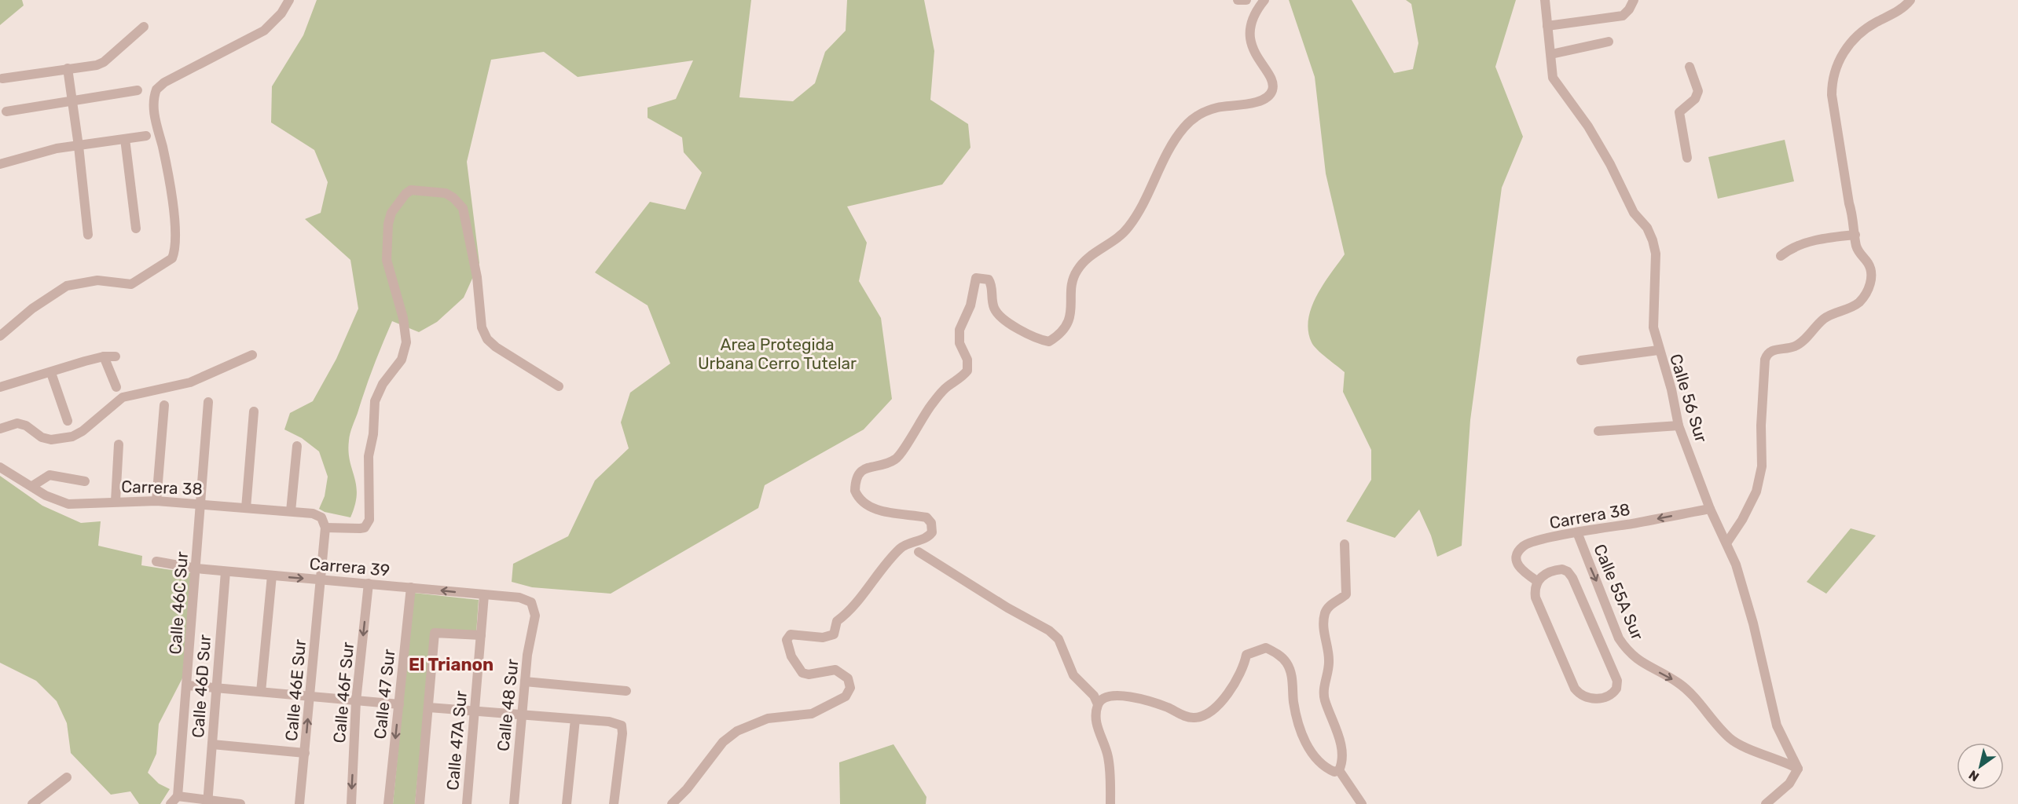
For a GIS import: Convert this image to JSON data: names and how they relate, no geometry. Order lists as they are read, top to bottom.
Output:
{
  "streets": {
    "street": [
      "Calle 56 Sur",
      "Carrera 38",
      "Carrera 39",
      "Calle 55A Sur",
      "Calle 46C Sur",
      "Calle 46D Sur",
      "Calle 46E Sur",
      "Calle 46F Sur",
      "Calle 47 Sur",
      "Calle 48 Sur",
      "Calle 47A Sur"
    ]
  },
  "crossings": [
    ["Calle 56 Sur", "Carrera 38"],
    ["Calle 56 Sur", "Calle 55A Sur"],
    ["Carrera 38", "Calle 55A Sur"],
    ["Carrera 38", "Calle 46C Sur"],
    ["Carrera 39", "Calle 46C Sur"],
    ["Carrera 39", "Calle 46D Sur"],
    ["Carrera 39", "Calle 46E Sur"],
    ["Carrera 39", "Calle 46F Sur"],
    ["Carrera 39", "Calle 47 Sur"],
    ["Carrera 39", "Calle 48 Sur"],
    ["Carrera 39", "Calle 47A Sur"]
  ],
  "one_way": ["Calle 55A Sur"],
  "districts": ["El Trianon"],
  "parks": ["Area Protegida Urbana Cerro Tutelar"],
  "north": "bottom left"
}
